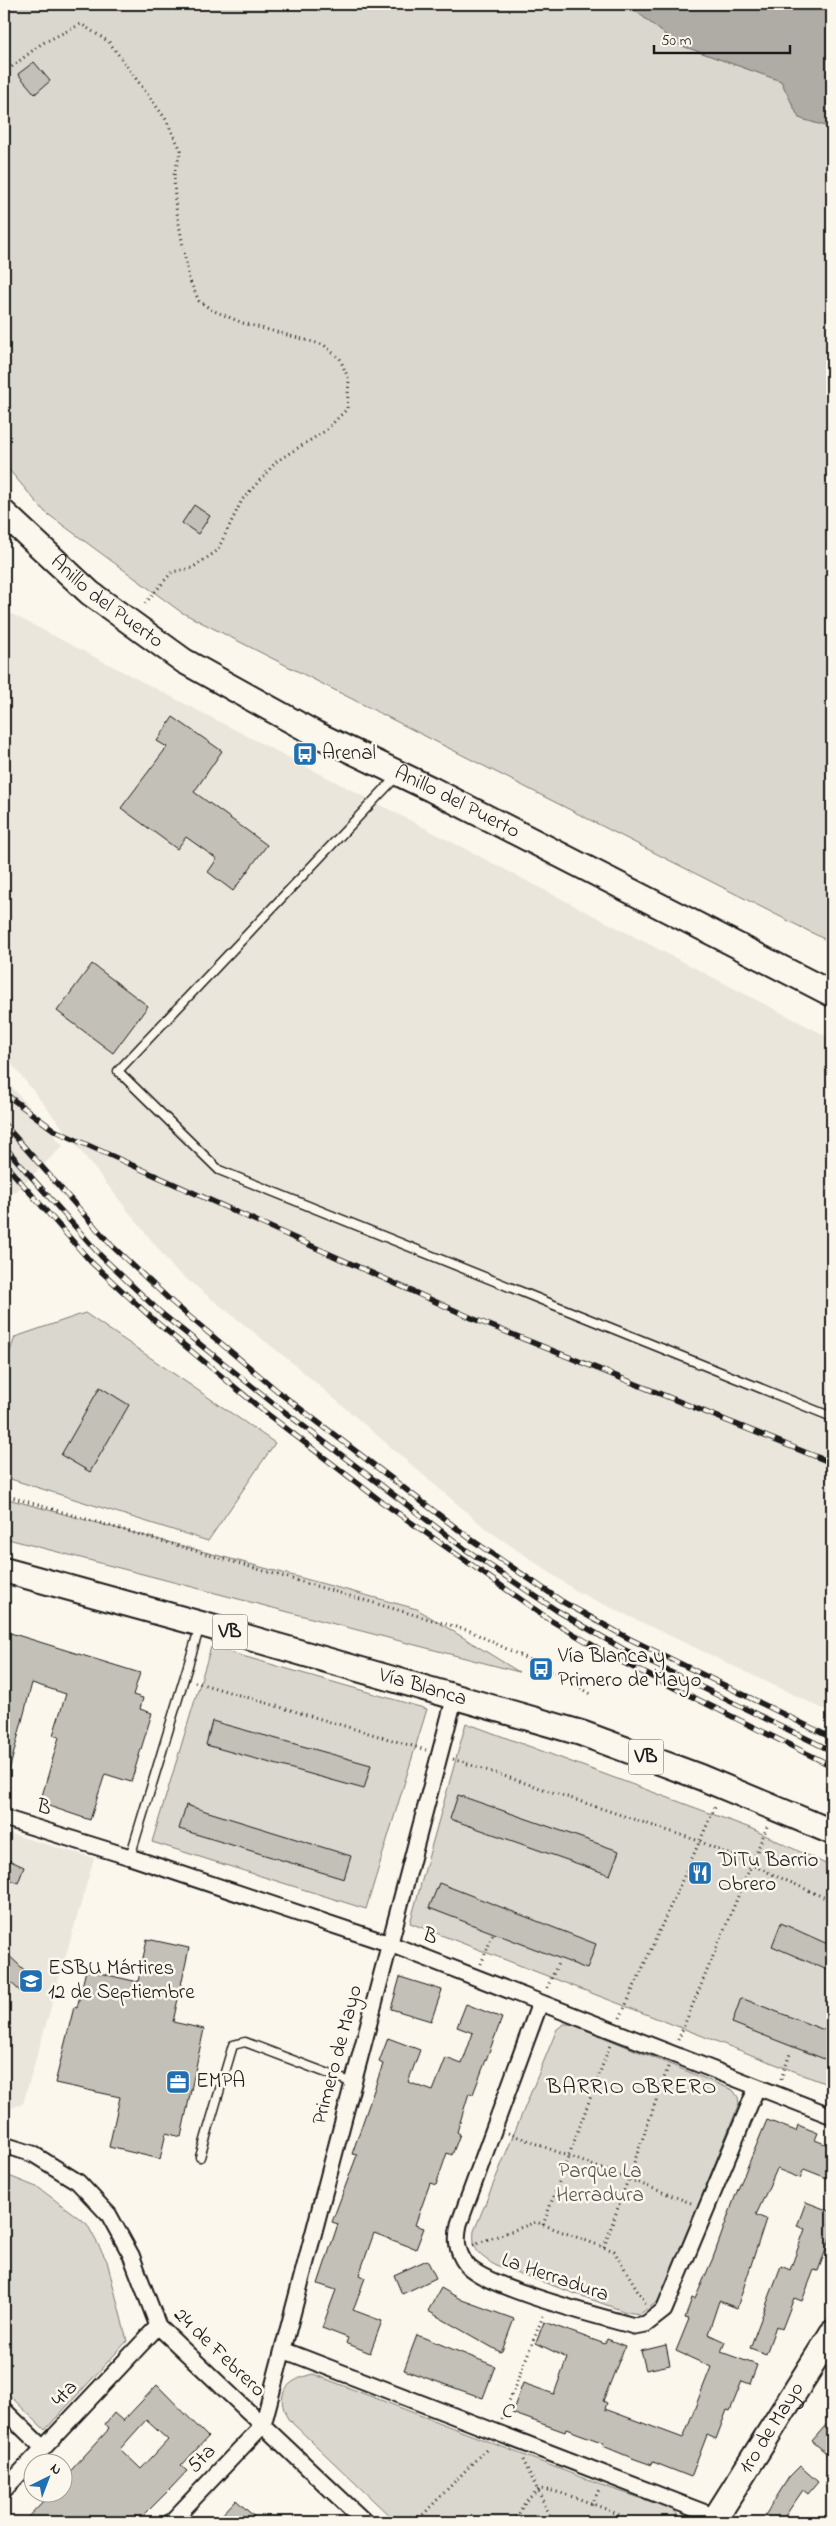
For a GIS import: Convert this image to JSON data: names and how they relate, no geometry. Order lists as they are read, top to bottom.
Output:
{
  "streets": {
    "main road": [
      "Anillo del Puerto",
      "VB",
      "Vía Blanca",
      "1ro de Mayo"
    ],
    "street": [
      "B",
      "Primero de Mayo",
      "La Herradura",
      "24 de Febrero",
      "4ta",
      "C",
      "5ta"
    ]
  },
  "crossings": [
    ["Vía Blanca", "Primero de Mayo"],
    ["B", "Primero de Mayo"],
    ["Primero de Mayo", "24 de Febrero"],
    ["Primero de Mayo", "C"],
    ["Primero de Mayo", "5ta"],
    ["24 de Febrero", "4ta"],
    ["24 de Febrero", "5ta"],
    ["C", "1ro de Mayo"]
  ],
  "districts": ["BARRIO OBRERO"],
  "parks": ["Parque La Herradura"],
  "places": {
    "bus stop": ["Arenal", "Vía Blanca y Primero de Mayo"],
    "restaurant": ["DiTu Barrio Obrero"],
    "school or university": ["ESBU Mártires 12 de Septiembre"],
    "office": ["EMPA"]
  },
  "scale_bar": "50 m",
  "north": "top right"
}
